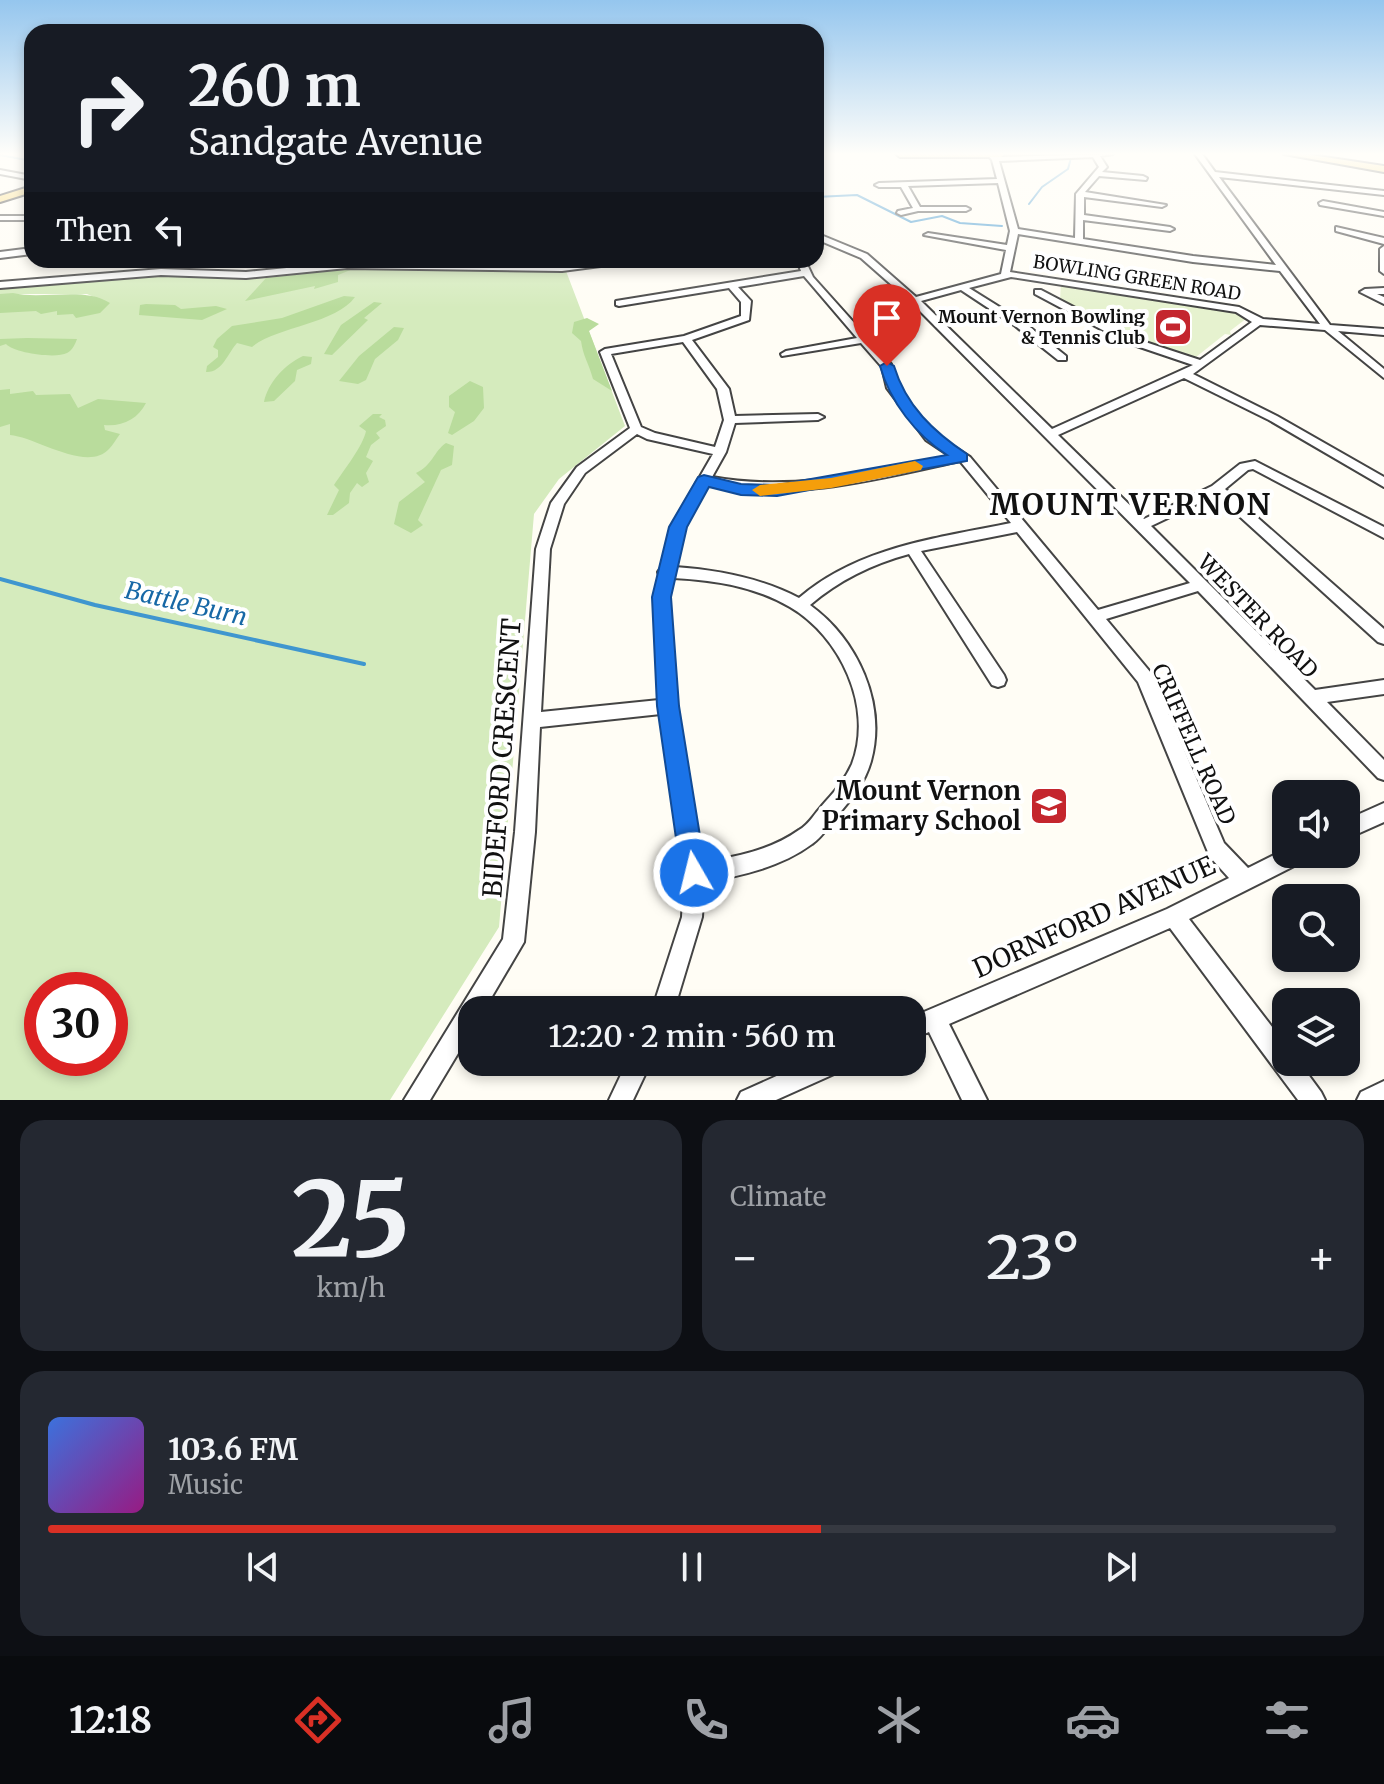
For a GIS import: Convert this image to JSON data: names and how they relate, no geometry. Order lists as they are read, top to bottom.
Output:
{
  "streets": {
    "street": [
      "BOWLING GREEN ROAD",
      "WESTER ROAD",
      "CRIFFELL ROAD",
      "BIDEFORD CRESCENT",
      "DORNFORD AVENUE"
    ]
  },
  "crossings": [
    ["CRIFFELL ROAD", "DORNFORD AVENUE"]
  ],
  "districts": ["MOUNT VERNON"],
  "water": ["Battle Burn"],
  "places": {
    "sports": ["Mount Vernon Bowling & Tennis Club"],
    "school or university": ["Mount Vernon Primary School"]
  },
  "page": {
    "turn": ["260 m", "Sandgate Avenue"],
    "then": "Then",
    "limit": "30",
    "trip": "12:20 · 2 min · 560 m",
    "tile": [
      ["25", "km/h"],
      "Climate"
    ],
    "heat": ["−", "23°", "+"],
    "song": ["103.6 FM", "Music"],
    "tabs": "12:18"
  }
}
